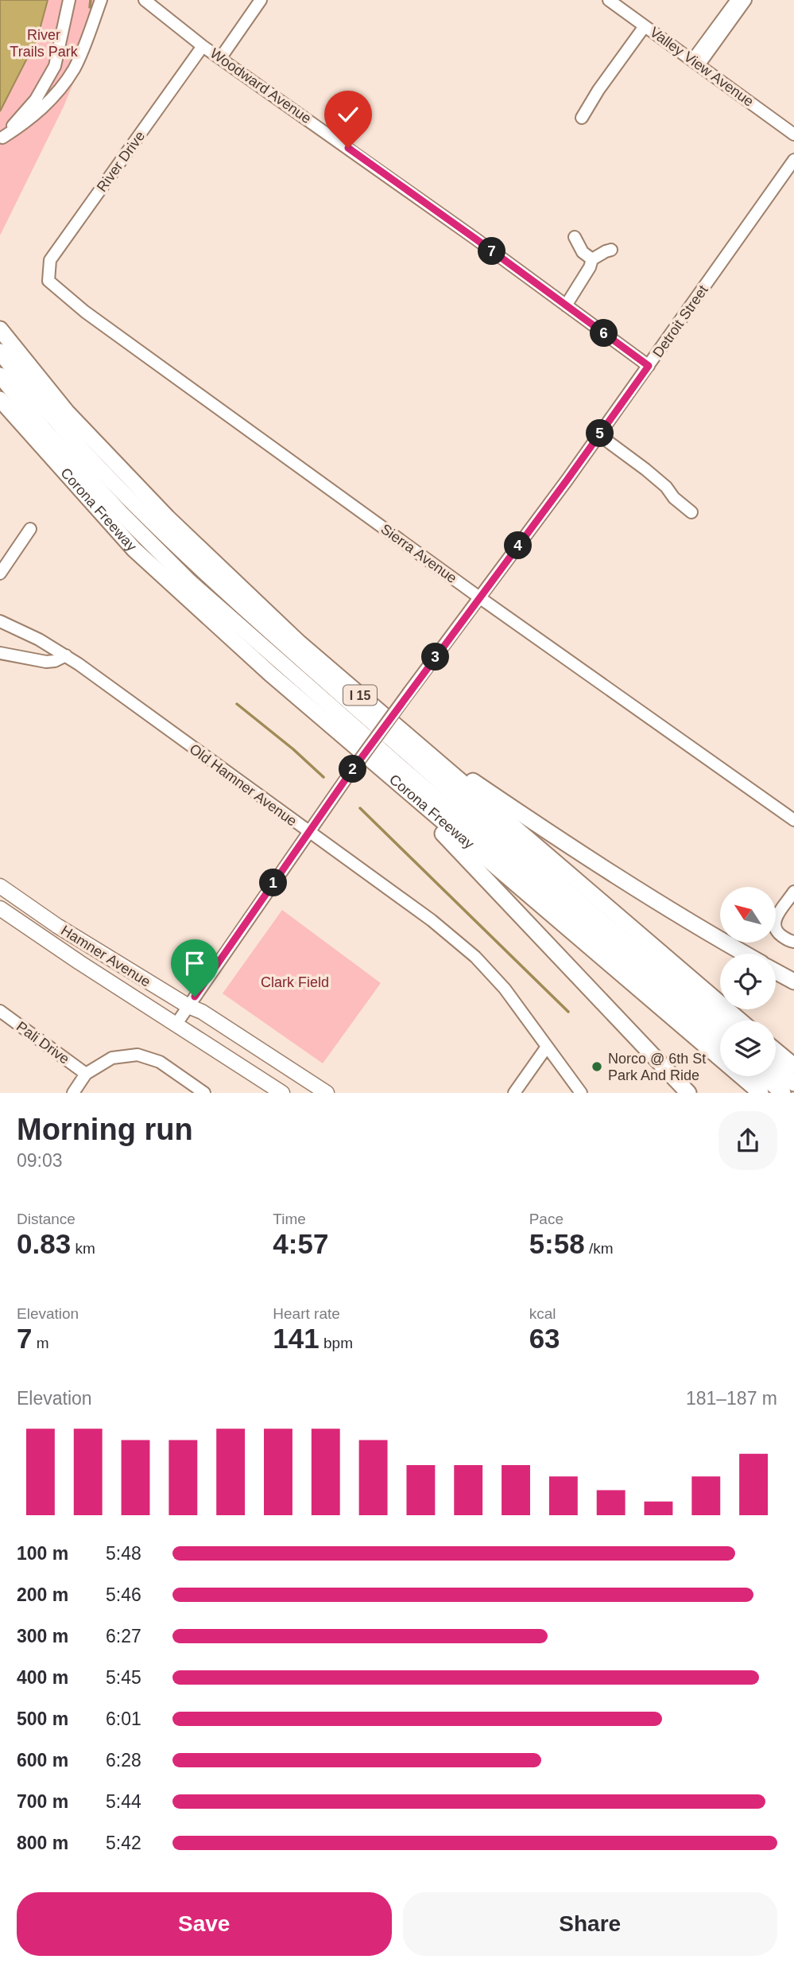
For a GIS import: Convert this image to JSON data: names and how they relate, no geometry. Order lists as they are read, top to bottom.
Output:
{
  "streets": {
    "highway": ["Corona Freeway", "I 15"],
    "main road": ["Hamner Avenue"],
    "street": [
      "Valley View Avenue",
      "Woodward Avenue",
      "River Drive",
      "Detroit Street",
      "Sierra Avenue",
      "Old Hamner Avenue",
      "Pali Drive"
    ]
  },
  "crossings": [
    ["Woodward Avenue", "River Drive"],
    ["Woodward Avenue", "Detroit Street"],
    ["River Drive", "Sierra Avenue"],
    ["Detroit Street", "Sierra Avenue"],
    ["Detroit Street", "Old Hamner Avenue"],
    ["Detroit Street", "Hamner Avenue"]
  ],
  "parks": ["River Trails Park", "Clark Field"],
  "places": ["Norco @ 6th St Park And Ride"],
  "north": "top left",
  "page": {
    "pins": [
      "7",
      "6",
      "5",
      "4",
      "3",
      "2",
      "1"
    ],
    "heading": ["Morning run", "09:03"],
    "stats": [
      ["Distance", "0.83 km"],
      ["Time", "4:57"],
      ["Pace", "5:58 /km"],
      ["Elevation", "7 m"],
      ["Heart rate", "141 bpm"],
      ["kcal", "63"]
    ],
    "chart": ["Elevation", "181–187 m"],
    "list": [
      {
        "name": "100 m",
        "note": "5:48"
      },
      {
        "name": "200 m",
        "note": "5:46"
      },
      {
        "name": "300 m",
        "note": "6:27"
      },
      {
        "name": "400 m",
        "note": "5:45"
      },
      {
        "name": "500 m",
        "note": "6:01"
      },
      {
        "name": "600 m",
        "note": "6:28"
      },
      {
        "name": "700 m",
        "note": "5:44"
      },
      {
        "name": "800 m",
        "note": "5:42"
      }
    ],
    "buttons": ["Save", "Share"]
  }
}
